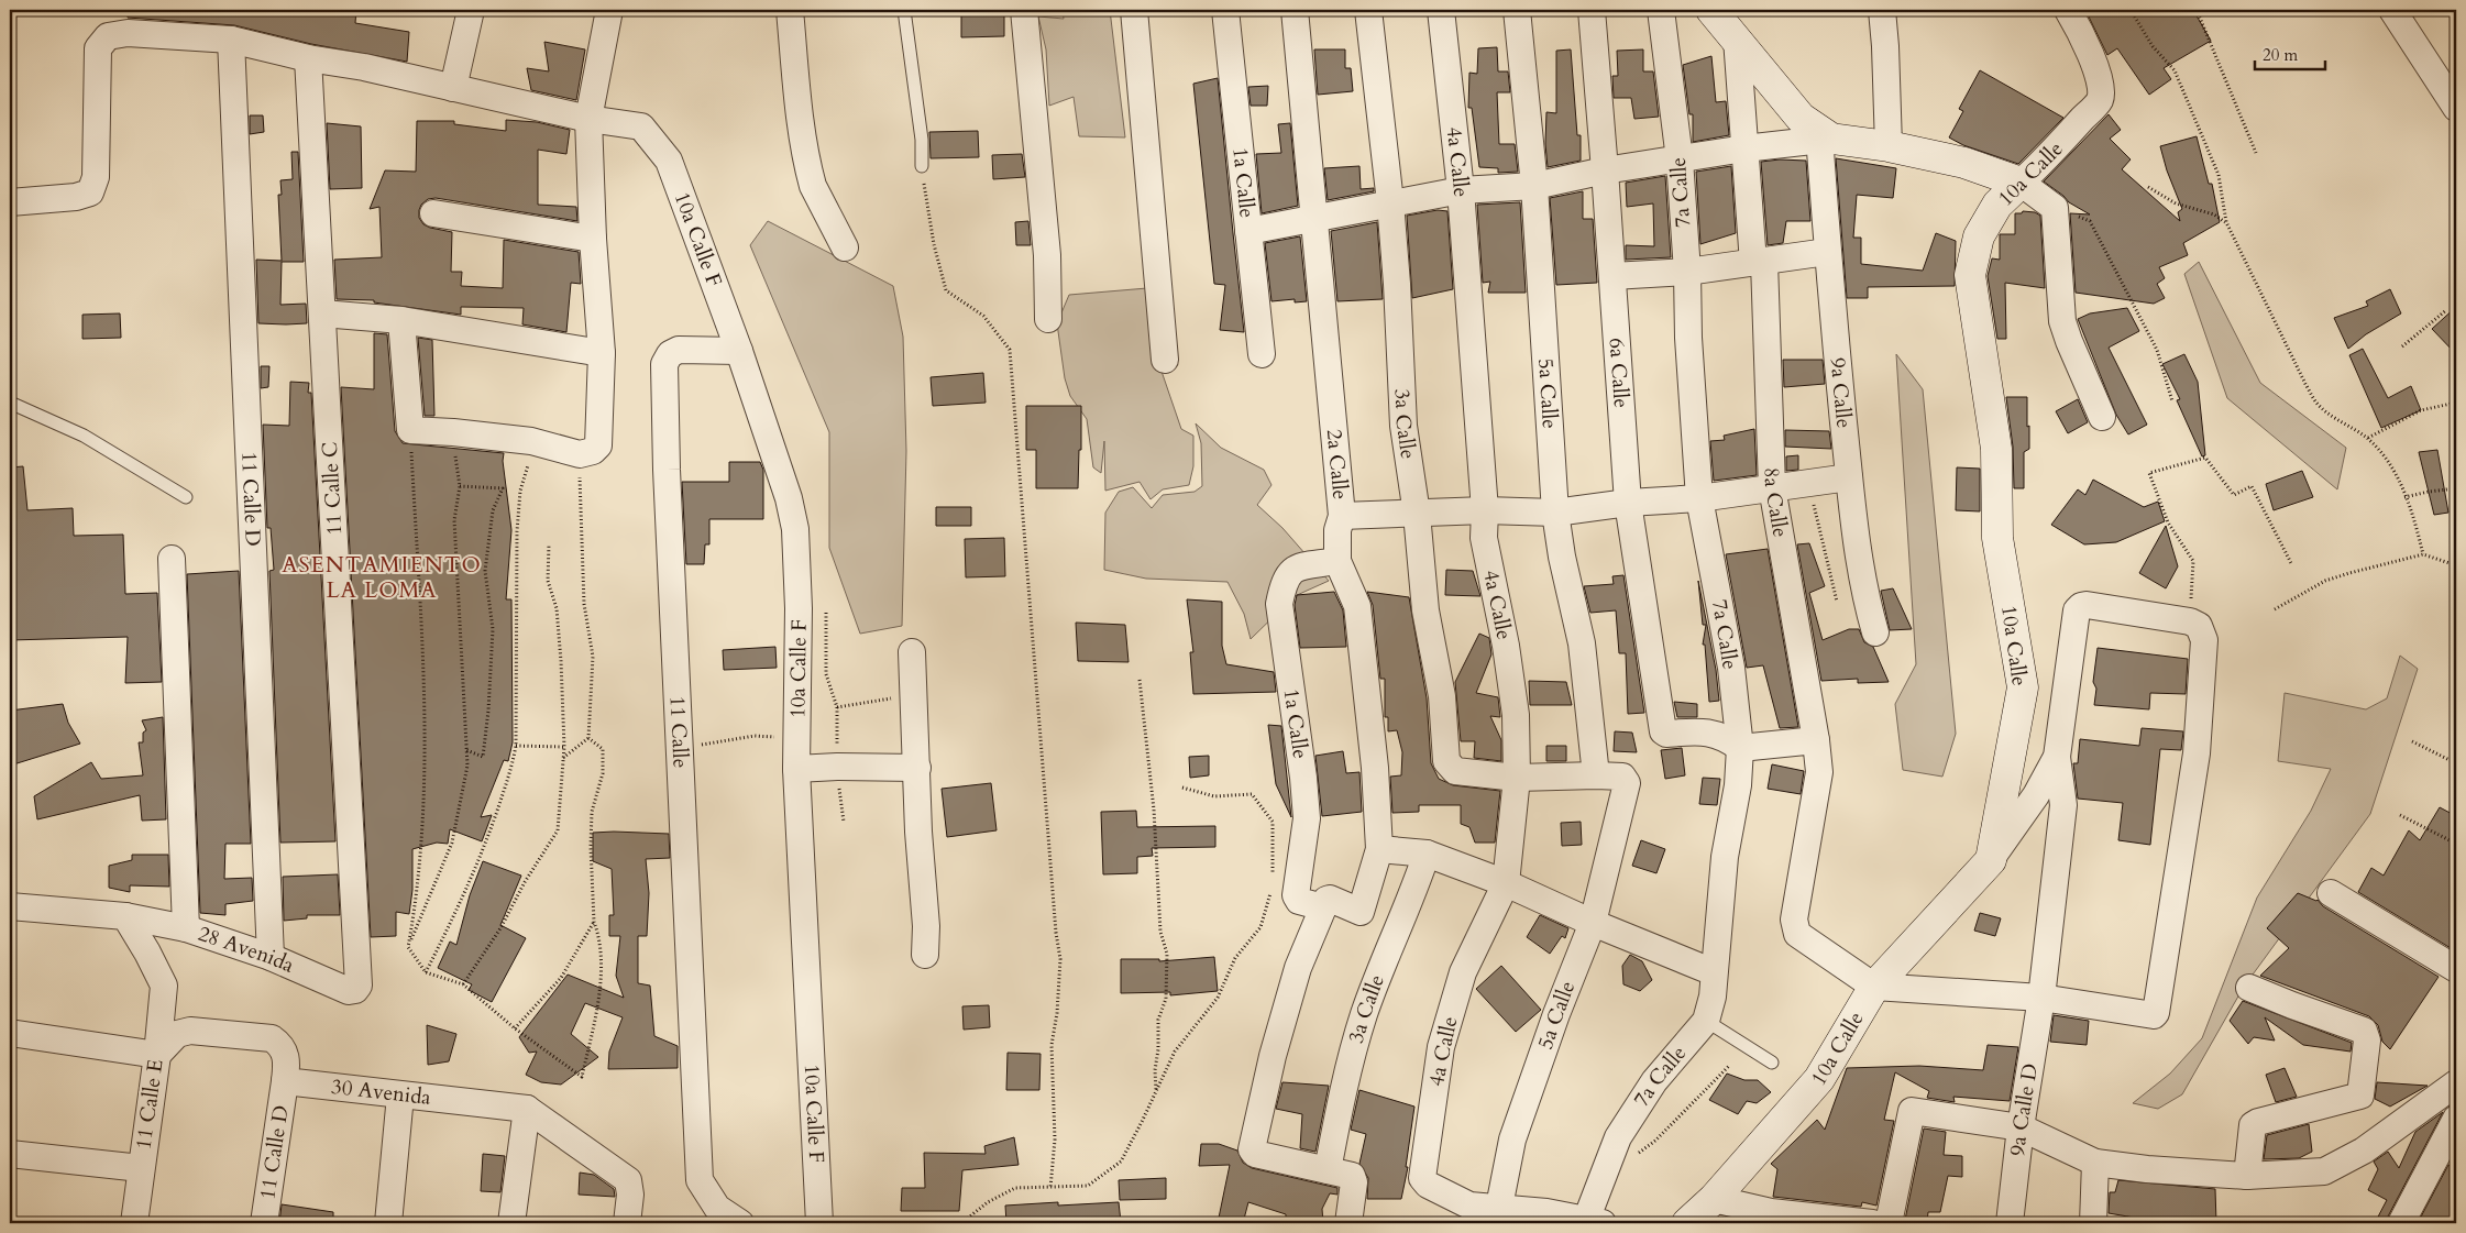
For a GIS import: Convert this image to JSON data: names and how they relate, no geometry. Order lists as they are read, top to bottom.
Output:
{
  "streets": {
    "street": [
      "4a Calle",
      "10a Calle",
      "1a Calle",
      "7a Calle",
      "10a Calle F",
      "6a Calle",
      "9a Calle",
      "5a Calle",
      "3a Calle",
      "2a Calle",
      "11 Calle C",
      "11 Calle D",
      "8a Calle",
      "11 Calle",
      "28 Avenida",
      "30 Avenida",
      "11 Calle E",
      "9a Calle D"
    ]
  },
  "crossings": [
    ["4a Calle", "3a Calle"],
    ["10a Calle", "8a Calle"],
    ["1a Calle", "2a Calle"],
    ["7a Calle", "6a Calle"],
    ["10a Calle F", "11 Calle"],
    ["5a Calle", "3a Calle"],
    ["11 Calle C", "28 Avenida"],
    ["11 Calle D", "28 Avenida"],
    ["11 Calle D", "30 Avenida"],
    ["28 Avenida", "11 Calle E"]
  ],
  "districts": ["ASENTAMIENTO LA LOMA"],
  "scale_bar": "20 m"
}
